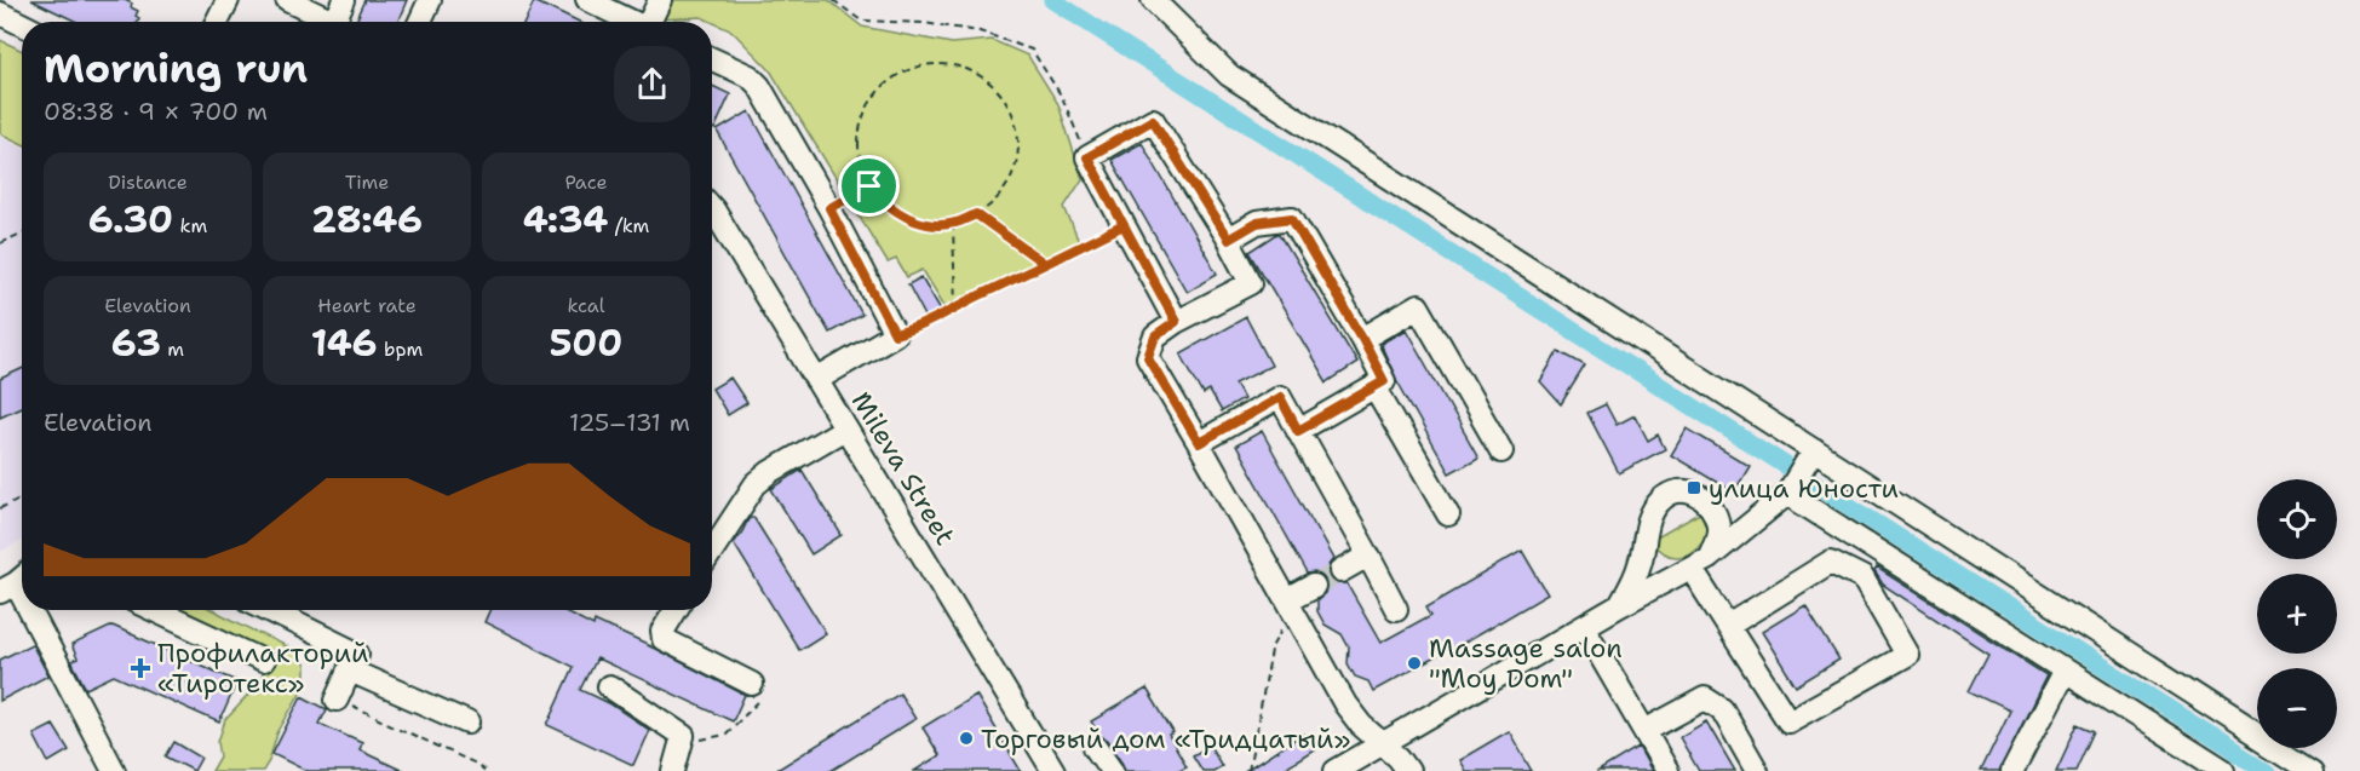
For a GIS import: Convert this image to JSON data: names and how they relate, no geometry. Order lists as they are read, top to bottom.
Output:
{
  "streets": {
    "street": ["Mileva Street"]
  },
  "places": {
    "transit": ["улица Юности"],
    "other": ["Massage salon \"Moy Dom\"", "Торговый дом «Тридцатый»"],
    "health": ["Профилакторий «Тиротекс»"]
  },
  "page": {
    "heading": ["Morning run", "08:38 · 9 × 700 m"],
    "stats": [
      ["Distance", "6.30 km"],
      ["Time", "28:46"],
      ["Pace", "4:34 /km"],
      ["Elevation", "63 m"],
      ["Heart rate", "146 bpm"],
      ["kcal", "500"]
    ],
    "chart": ["Elevation", "125–131 m"],
    "map_buttons": ["+", "−"]
  }
}
